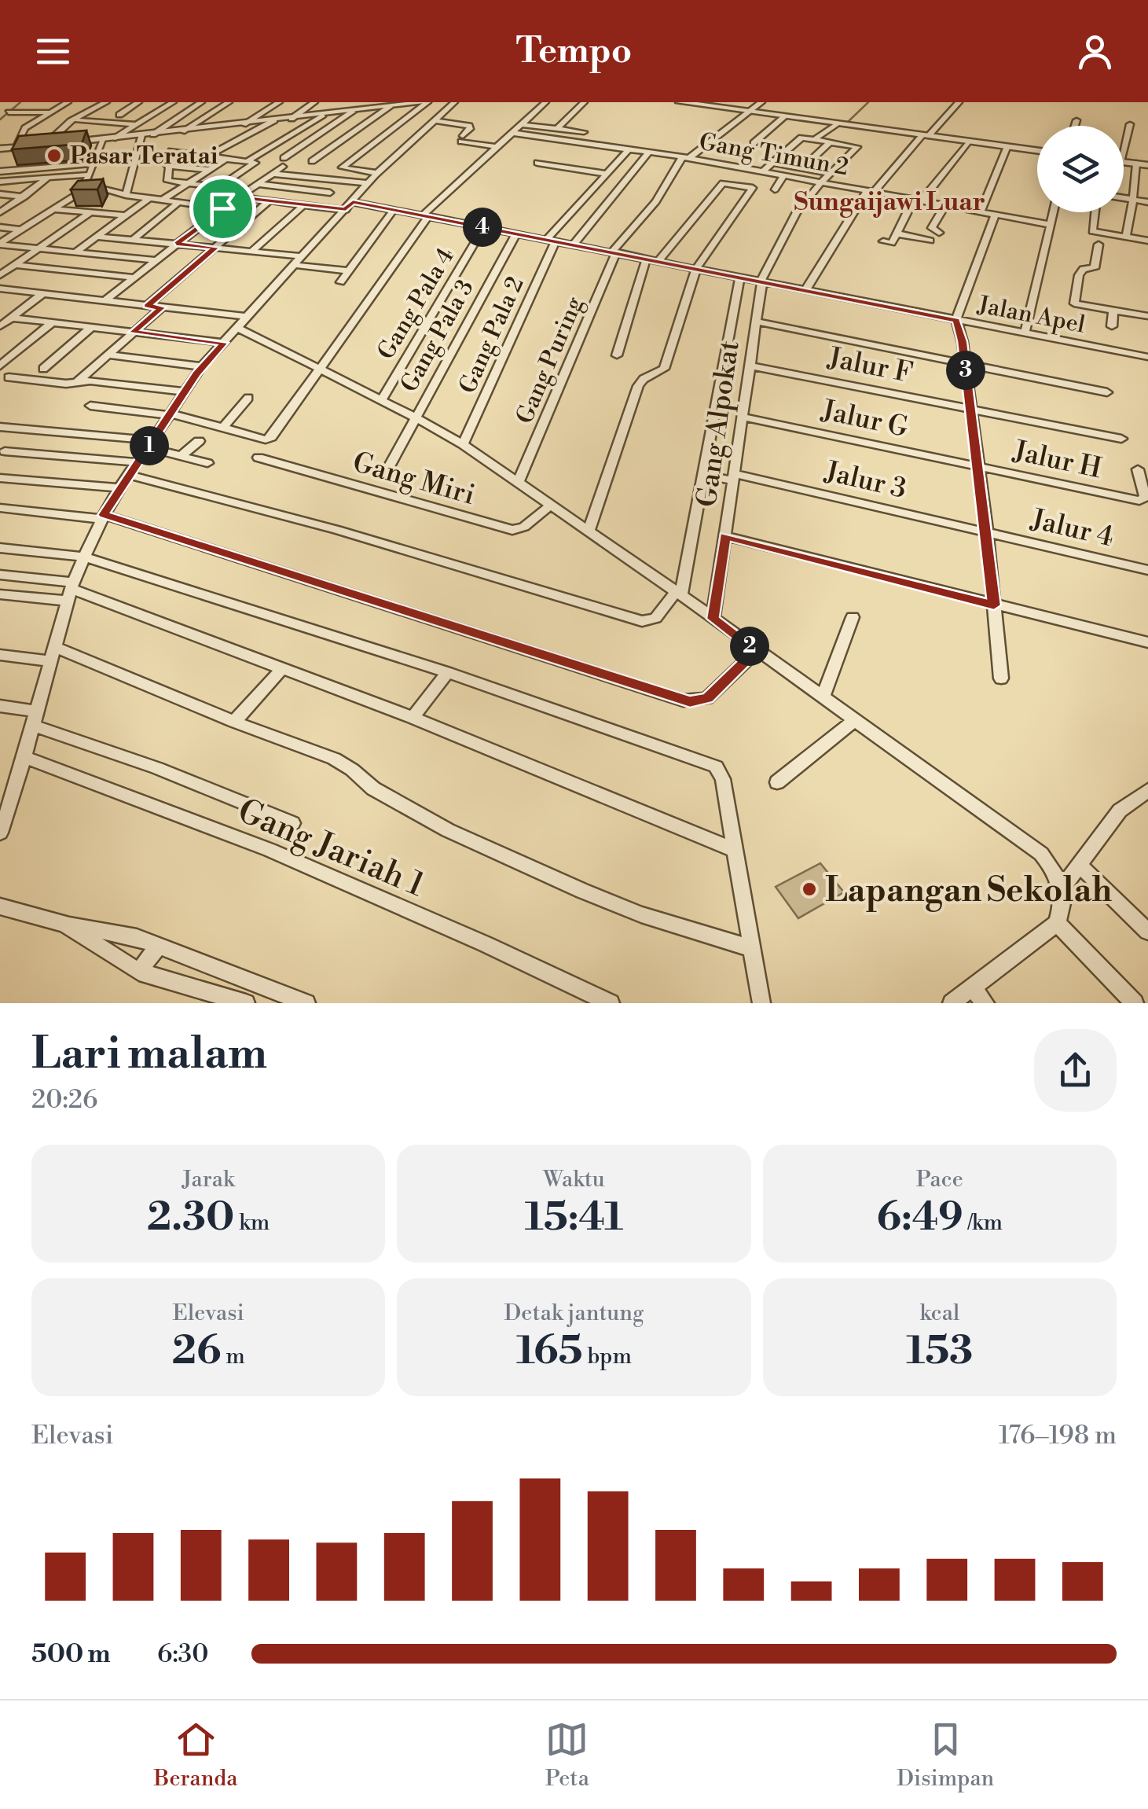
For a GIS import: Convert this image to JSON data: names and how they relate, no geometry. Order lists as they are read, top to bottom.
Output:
{
  "streets": {
    "street": [
      "Gang Timun 2",
      "Gang Pala 4",
      "Jalan Apel",
      "Gang Pala 2",
      "Gang Pala 3",
      "Gang Puring",
      "Jalur F",
      "Jalur G",
      "Gang Alpokat",
      "Jalur H",
      "Gang Miri",
      "Jalur 3",
      "Jalur 4",
      "Gang Jariah 1"
    ]
  },
  "crossings": [
    ["Gang Timun 2", "Gang Puring"],
    ["Gang Timun 2", "Gang Alpokat"],
    ["Gang Pala 4", "Jalan Apel"],
    ["Jalan Apel", "Gang Pala 2"],
    ["Jalan Apel", "Gang Pala 3"],
    ["Jalan Apel", "Gang Puring"],
    ["Jalan Apel", "Gang Alpokat"],
    ["Jalur F", "Gang Alpokat"],
    ["Jalur G", "Gang Alpokat"],
    ["Jalur G", "Jalur H"],
    ["Gang Alpokat", "Jalur 3"],
    ["Jalur 3", "Jalur 4"]
  ],
  "districts": ["Sungaijawi Luar"],
  "places": ["Pasar Teratai", "Lapangan Sekolah"],
  "page": {
    "header": "Tempo",
    "pins": [
      "4",
      "3",
      "1",
      "2"
    ],
    "heading": ["Lari malam", "20:26"],
    "stats": [
      ["Jarak", "2.30 km"],
      ["Waktu", "15:41"],
      ["Pace", "6:49 /km"],
      ["Elevasi", "26 m"],
      ["Detak jantung", "165 bpm"],
      ["kcal", "153"]
    ],
    "chart": ["Elevasi", "176–198 m"],
    "list": [
      {
        "name": "500 m",
        "note": "6:30"
      }
    ],
    "tabs": ["Beranda", "Peta", "Disimpan"]
  }
}
